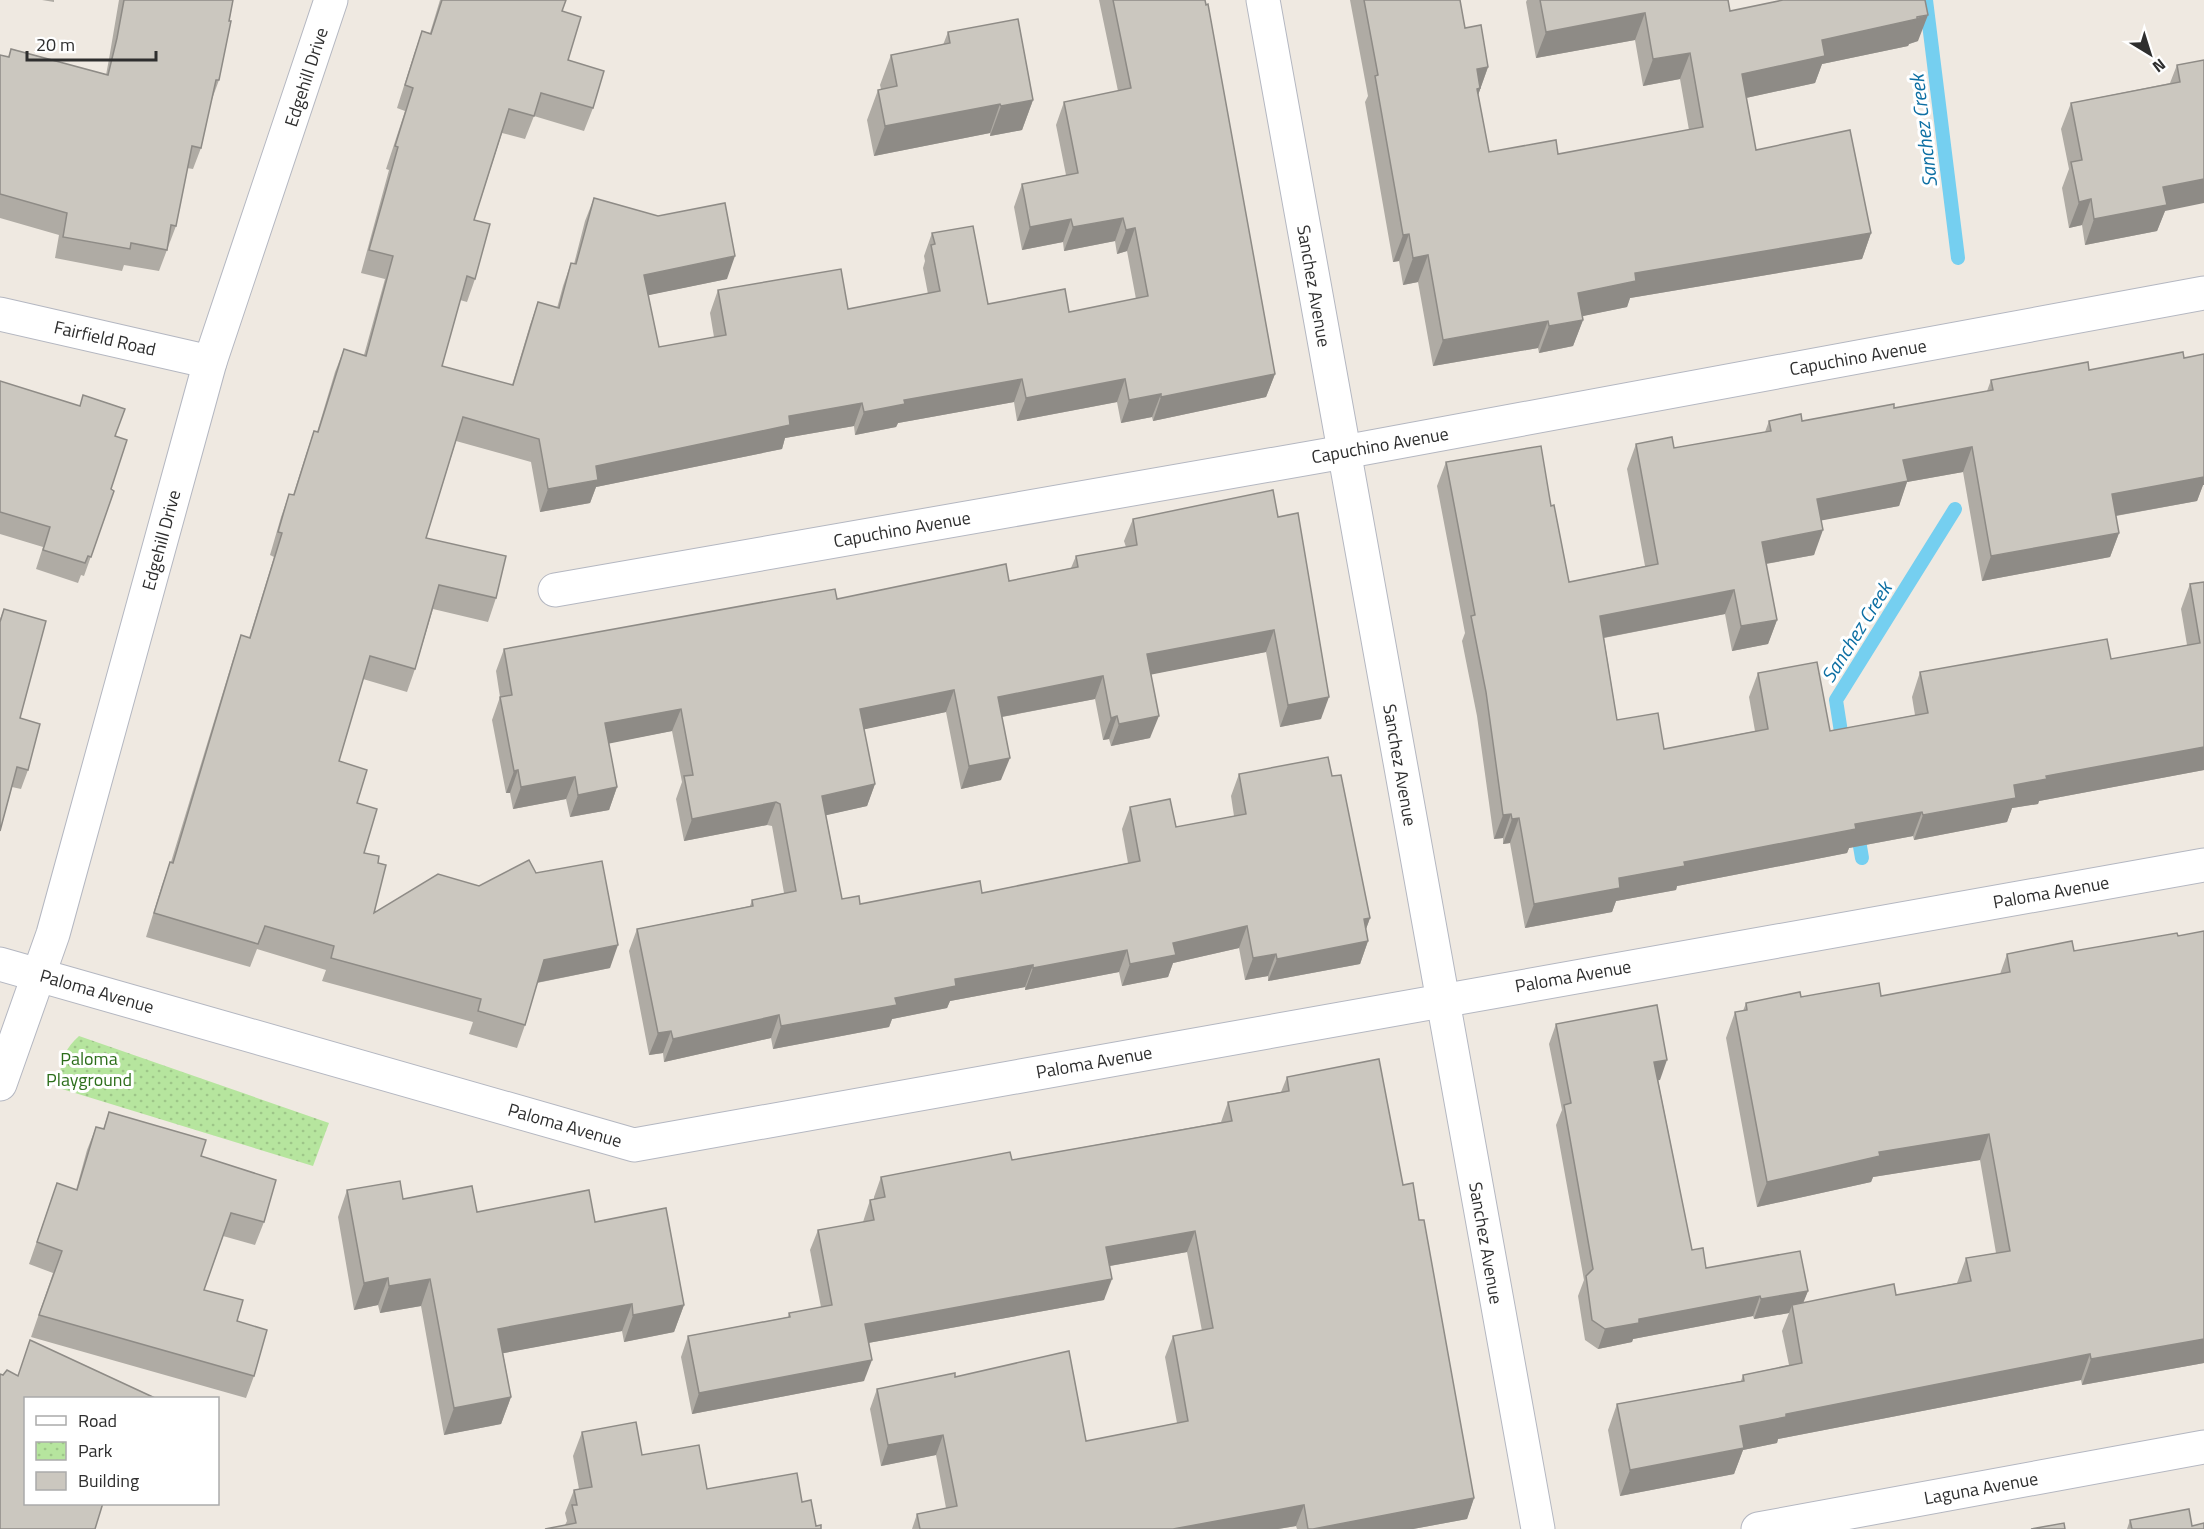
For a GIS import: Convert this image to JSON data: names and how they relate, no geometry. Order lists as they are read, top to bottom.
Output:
{
  "streets": {
    "street": [
      "Edgehill Drive",
      "Sanchez Avenue",
      "Fairfield Road",
      "Capuchino Avenue",
      "Paloma Avenue",
      "Laguna Avenue"
    ]
  },
  "crossings": [
    ["Edgehill Drive", "Fairfield Road"],
    ["Edgehill Drive", "Paloma Avenue"],
    ["Sanchez Avenue", "Capuchino Avenue"],
    ["Sanchez Avenue", "Paloma Avenue"]
  ],
  "water": ["Sanchez Creek"],
  "parks": ["Paloma Playground"],
  "legend": ["Road", "Park", "Building"],
  "scale_bar": "20 m",
  "north": "bottom right"
}
